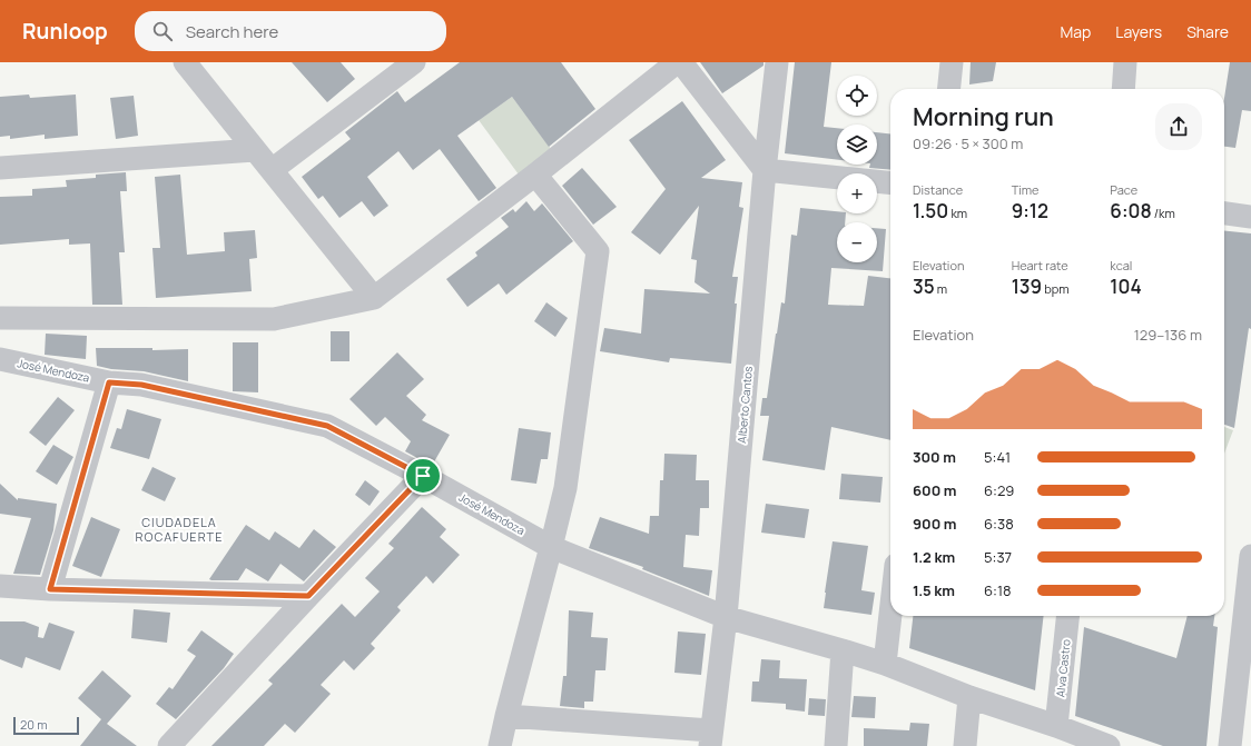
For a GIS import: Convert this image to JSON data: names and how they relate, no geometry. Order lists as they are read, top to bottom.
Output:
{
  "streets": {
    "street": ["José Mendoza", "Alberto Cantos", "Alva Castro"]
  },
  "crossings": [
    ["José Mendoza", "Alberto Cantos"],
    ["José Mendoza", "Alva Castro"]
  ],
  "districts": ["CIUDADELA ROCAFUERTE"],
  "scale_bar": "20 m",
  "page": {
    "header": "Runloop",
    "search": "Search here",
    "nav": ["Map", "Layers", "Share"],
    "map_buttons": ["+", "−"],
    "heading": ["Morning run", "09:26 · 5 × 300 m"],
    "stats": [
      ["Distance", "1.50 km"],
      ["Time", "9:12"],
      ["Pace", "6:08 /km"],
      ["Elevation", "35 m"],
      ["Heart rate", "139 bpm"],
      ["kcal", "104"]
    ],
    "chart": ["Elevation", "129–136 m"],
    "list": [
      {
        "name": "300 m",
        "note": "5:41"
      },
      {
        "name": "600 m",
        "note": "6:29"
      },
      {
        "name": "900 m",
        "note": "6:38"
      },
      {
        "name": "1.2 km",
        "note": "5:37"
      },
      {
        "name": "1.5 km",
        "note": "6:18"
      }
    ],
    "scale": "20 m"
  }
}
